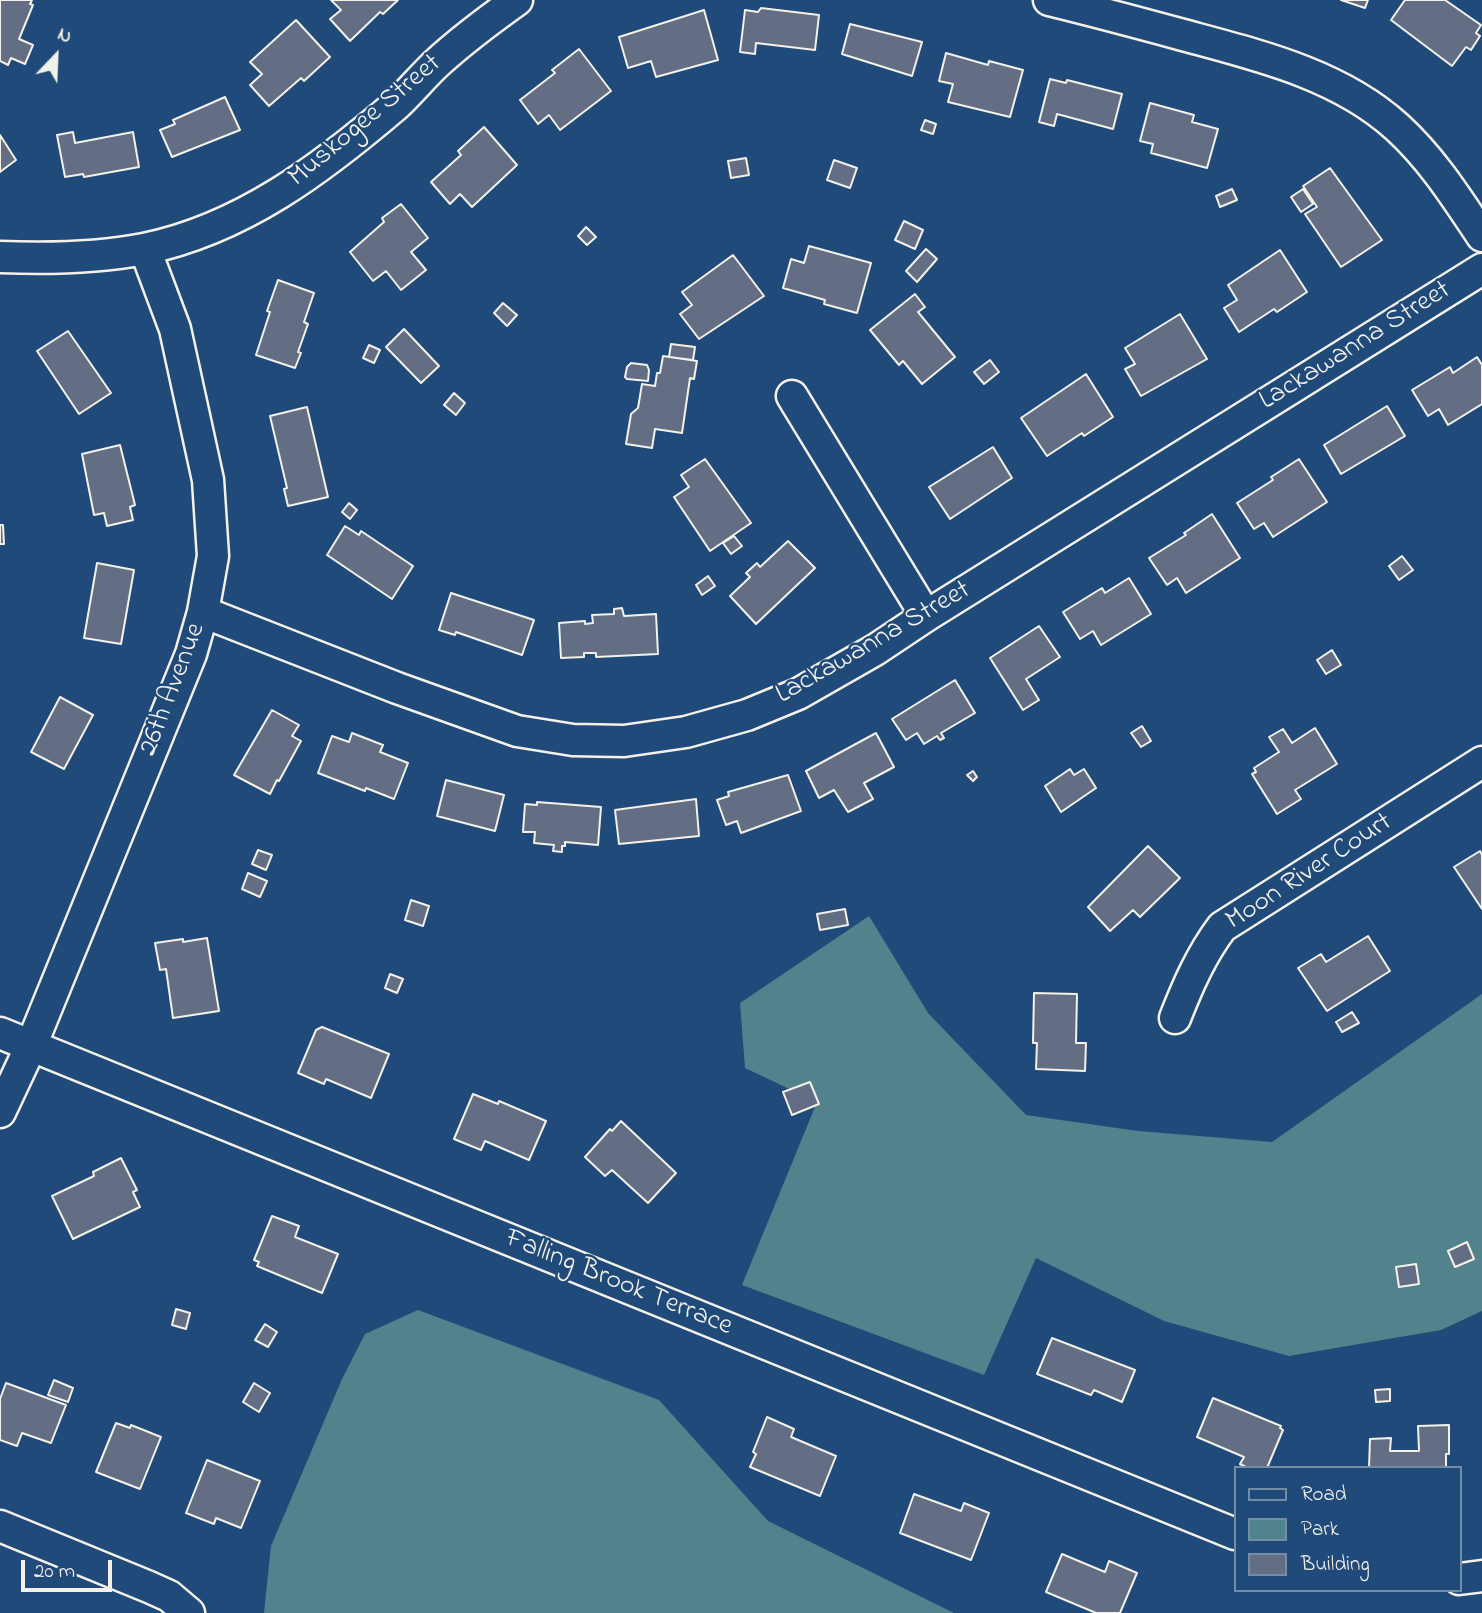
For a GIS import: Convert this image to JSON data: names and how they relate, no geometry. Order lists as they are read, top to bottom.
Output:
{
  "streets": {
    "street": [
      "Muskogee Street",
      "Lackawanna Street",
      "26th Avenue",
      "Moon River Court",
      "Falling Brook Terrace"
    ]
  },
  "crossings": [
    ["Muskogee Street", "26th Avenue"],
    ["Lackawanna Street", "26th Avenue"],
    ["26th Avenue", "Falling Brook Terrace"]
  ],
  "legend": ["Road", "Park", "Building"],
  "scale_bar": "20 m",
  "north": "top right"
}
